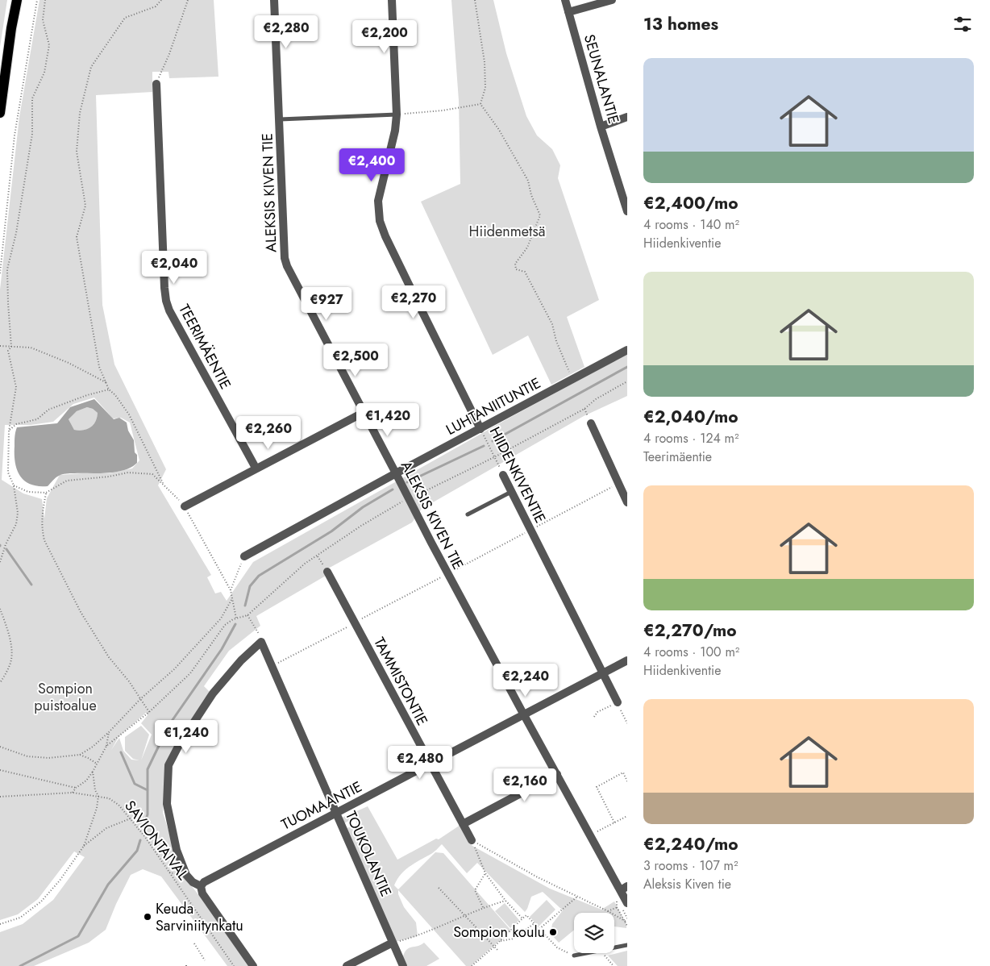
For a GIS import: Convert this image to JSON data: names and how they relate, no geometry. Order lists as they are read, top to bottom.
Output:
{
  "streets": {
    "street": [
      "SEUNALANTIE",
      "ALEKSIS KIVEN TIE",
      "TEERIMÄENTIE",
      "LUHTANIITUNTIE",
      "HIIDENKIVENTIE",
      "TAMMISTONTIE",
      "TUOMAANTIE",
      "TOUKOLANTIE"
    ],
    "path": ["SAVIONTAIVAL"]
  },
  "crossings": [
    ["ALEKSIS KIVEN TIE", "LUHTANIITUNTIE"],
    ["ALEKSIS KIVEN TIE", "TUOMAANTIE"],
    ["LUHTANIITUNTIE", "HIIDENKIVENTIE"],
    ["HIIDENKIVENTIE", "TUOMAANTIE"],
    ["TAMMISTONTIE", "TUOMAANTIE"],
    ["TUOMAANTIE", "TOUKOLANTIE"]
  ],
  "parks": ["Hiidenmetsä", "Sompion puistoalue"],
  "places": ["Keuda Sarviniitynkatu", "Sompion koulu"],
  "page": {
    "heading": "13 homes",
    "price": [
      "€2,280",
      "€2,200",
      "€2,400",
      "€2,040",
      "€2,270",
      "€927",
      "€2,500",
      "€1,420",
      "€2,260",
      "€2,240",
      "€1,240",
      "€2,480",
      "€2,160"
    ],
    "list": [
      {
        "name": "€2,400/mo",
        "note": "4 rooms · 140 m² · Hiidenkiventie"
      },
      {
        "name": "€2,040/mo",
        "note": "4 rooms · 124 m² · Teerimäentie"
      },
      {
        "name": "€2,270/mo",
        "note": "4 rooms · 100 m² · Hiidenkiventie"
      },
      {
        "name": "€2,240/mo",
        "note": "3 rooms · 107 m² · Aleksis Kiven tie"
      }
    ]
  }
}
